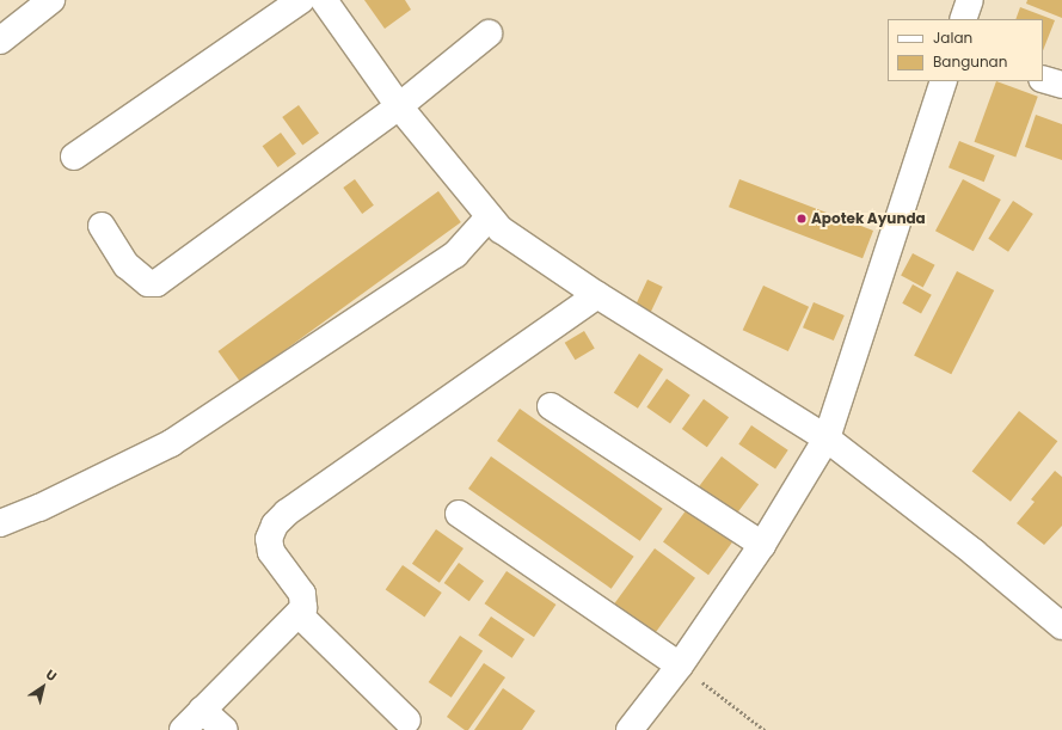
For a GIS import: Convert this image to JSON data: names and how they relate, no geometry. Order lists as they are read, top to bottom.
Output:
{
  "places": ["Apotek Ayunda"],
  "legend": ["Jalan", "Bangunan"],
  "north": "top right"
}
